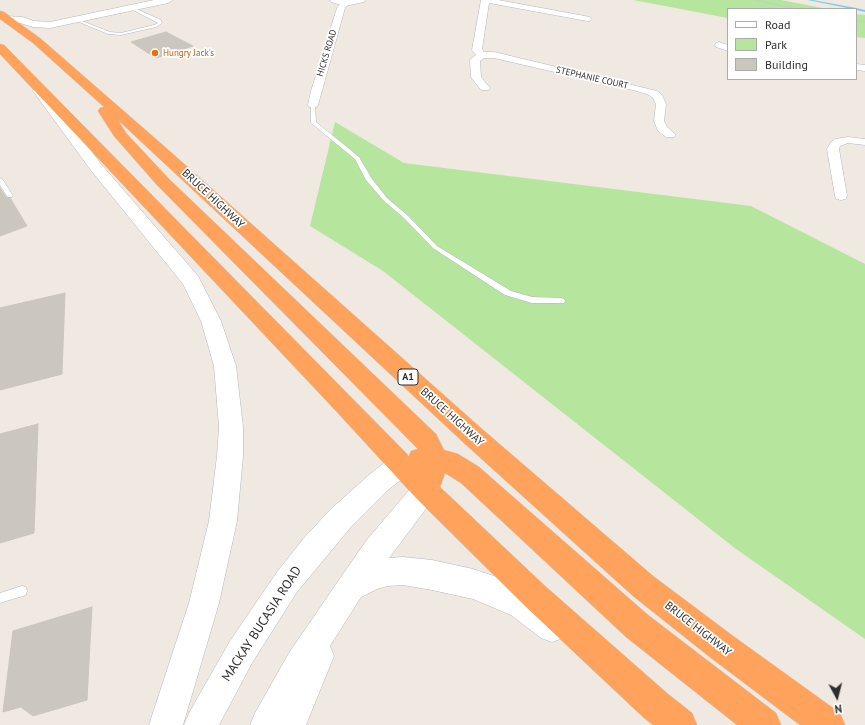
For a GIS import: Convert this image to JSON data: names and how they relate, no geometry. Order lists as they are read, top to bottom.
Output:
{
  "streets": {
    "highway": ["BRUCE HIGHWAY", "A1"],
    "main road": ["MACKAY BUCASIA ROAD"],
    "street": ["HICKS ROAD", "STEPHANIE COURT"]
  },
  "places": ["Hungry Jack's"],
  "legend": ["Road", "Park", "Building"],
  "north": "bottom"
}
